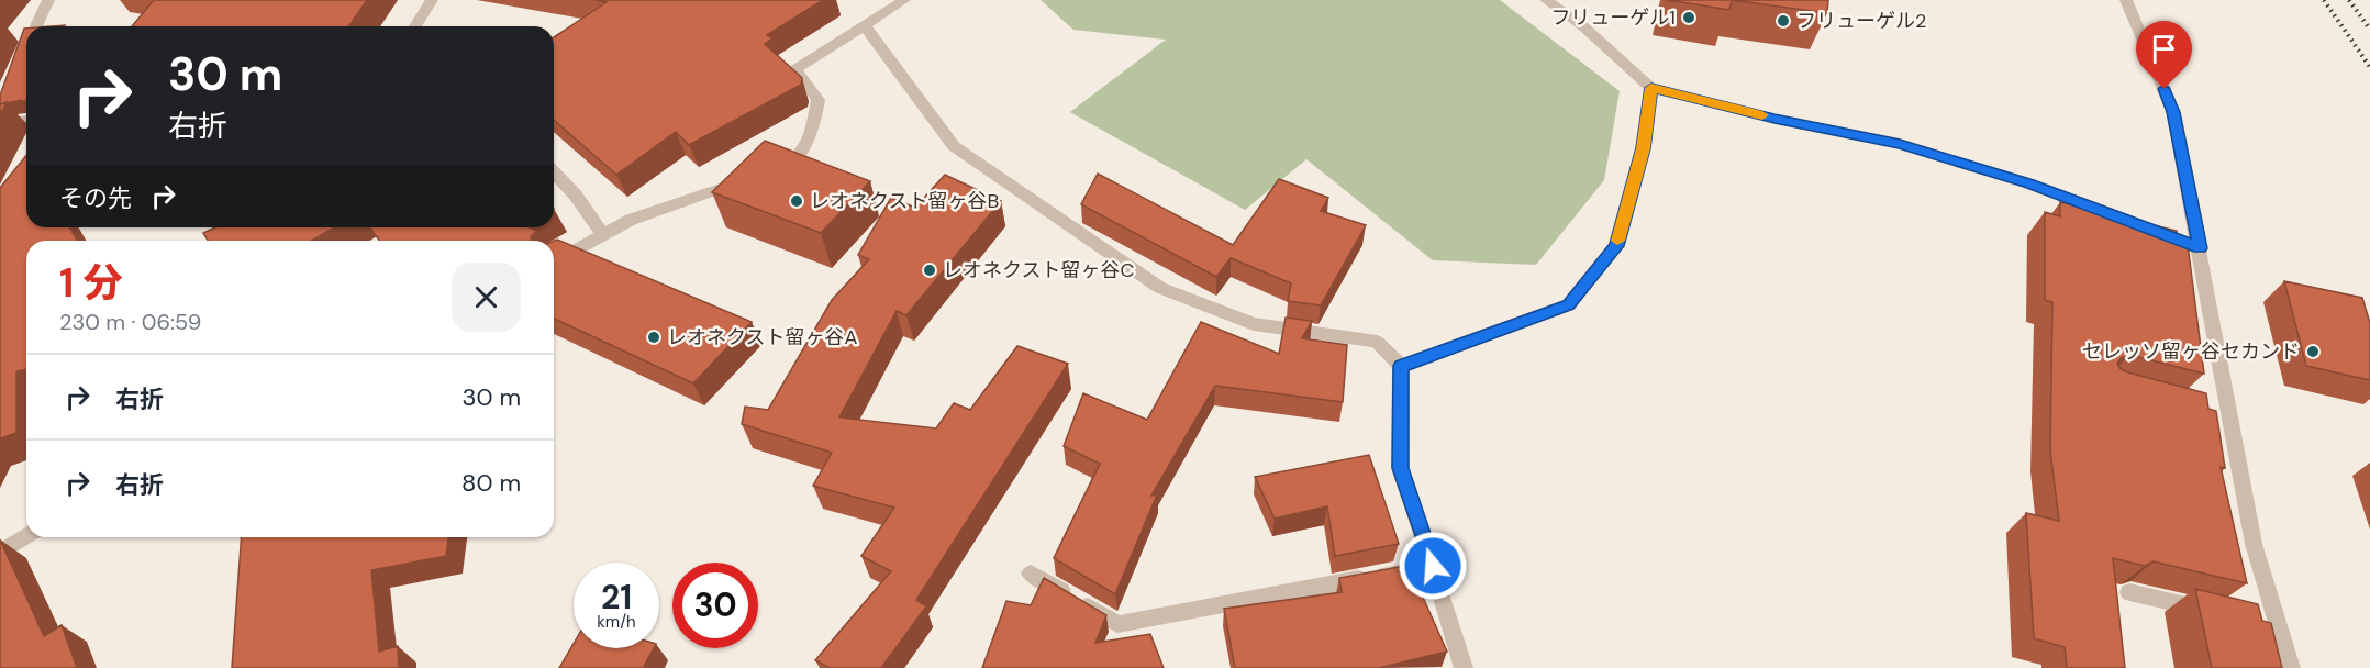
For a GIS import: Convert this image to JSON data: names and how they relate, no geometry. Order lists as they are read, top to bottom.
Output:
{
  "places": [
    "フリューゲル1",
    "フリューゲル2",
    "レオネクスト留ヶ谷B",
    "レオネクスト留ヶ谷C",
    "レオネクスト留ヶ谷A",
    "セレッソ留ヶ谷セカンド"
  ],
  "page": {
    "turn": ["30 m", "右折"],
    "then": "その先",
    "heading": ["1 分", "230 m · 06:59"],
    "list": [
      {
        "name": "右折",
        "value": "30 m"
      },
      {
        "name": "右折",
        "value": "80 m"
      }
    ],
    "speed": "21 km/h",
    "limit": "30"
  }
}
